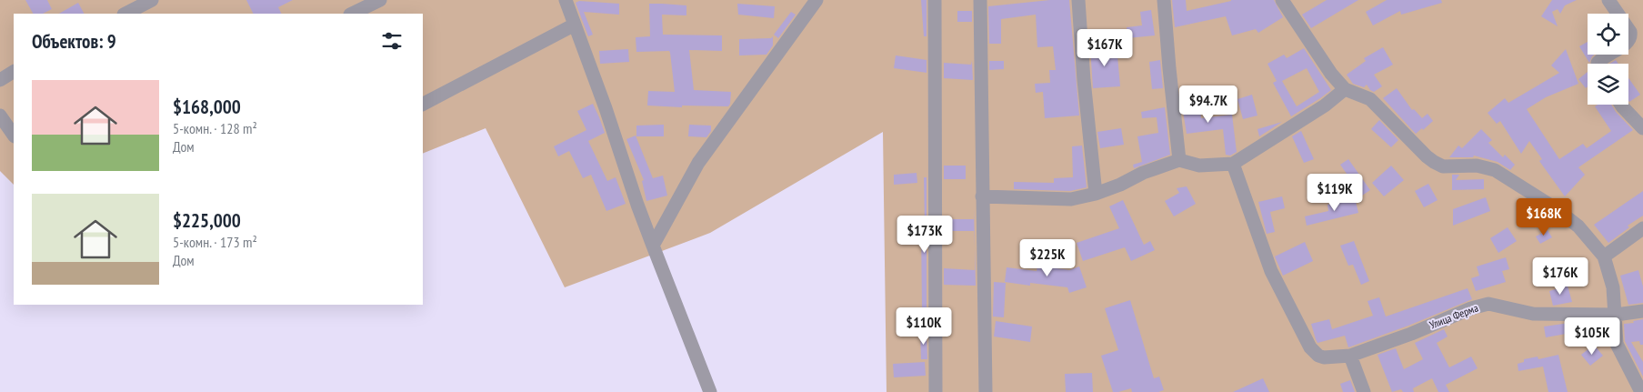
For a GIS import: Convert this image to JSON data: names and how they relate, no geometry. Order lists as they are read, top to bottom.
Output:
{
  "streets": {
    "lane": ["Улица Ферма"]
  },
  "page": {
    "heading": "Объектов: 9",
    "price": [
      "$167K",
      "$94.7K",
      "$119K",
      "$168K",
      "$173K",
      "$225K",
      "$176K",
      "$110K",
      "$105K"
    ],
    "list": [
      {
        "name": "$168,000",
        "note": "5-комн. · 128 m² · Дом"
      },
      {
        "name": "$225,000",
        "note": "5-комн. · 173 m² · Дом"
      }
    ]
  }
}
